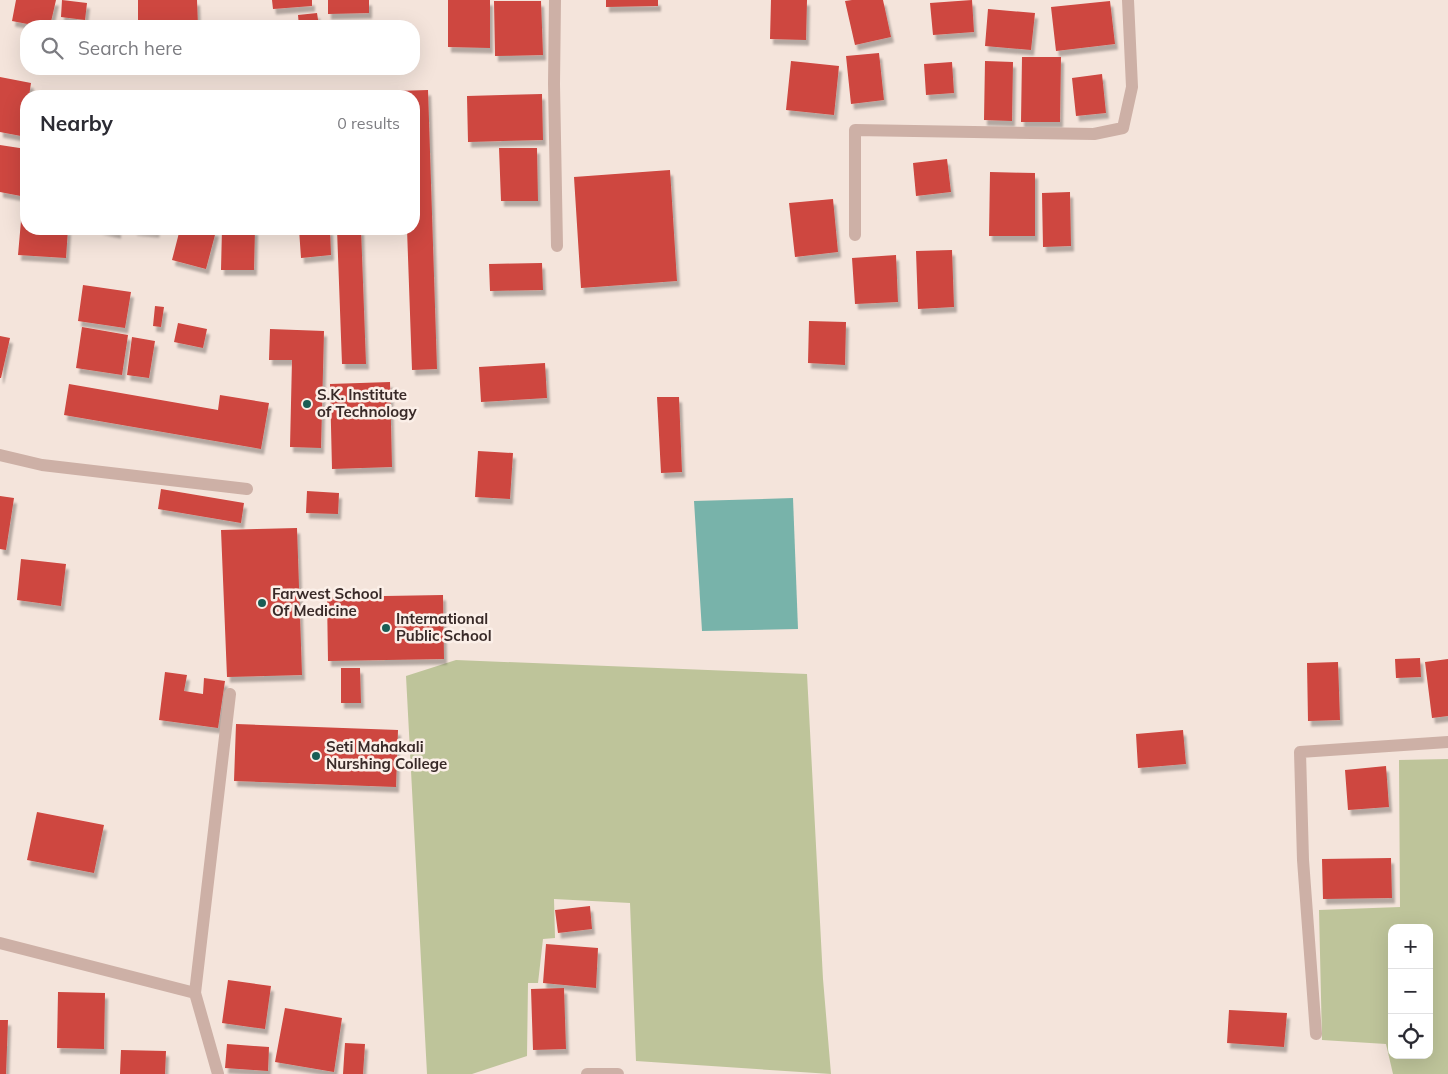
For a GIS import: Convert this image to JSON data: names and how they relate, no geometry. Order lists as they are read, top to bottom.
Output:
{
  "places": [
    "S.K. Institute of Technology",
    "Farwest School Of Medicine",
    "International Public School",
    "Seti Mahakali Nurshing College"
  ],
  "page": {
    "search": "Search here",
    "heading": ["Nearby", "0 results"],
    "map_buttons": ["+", "−"]
  }
}
